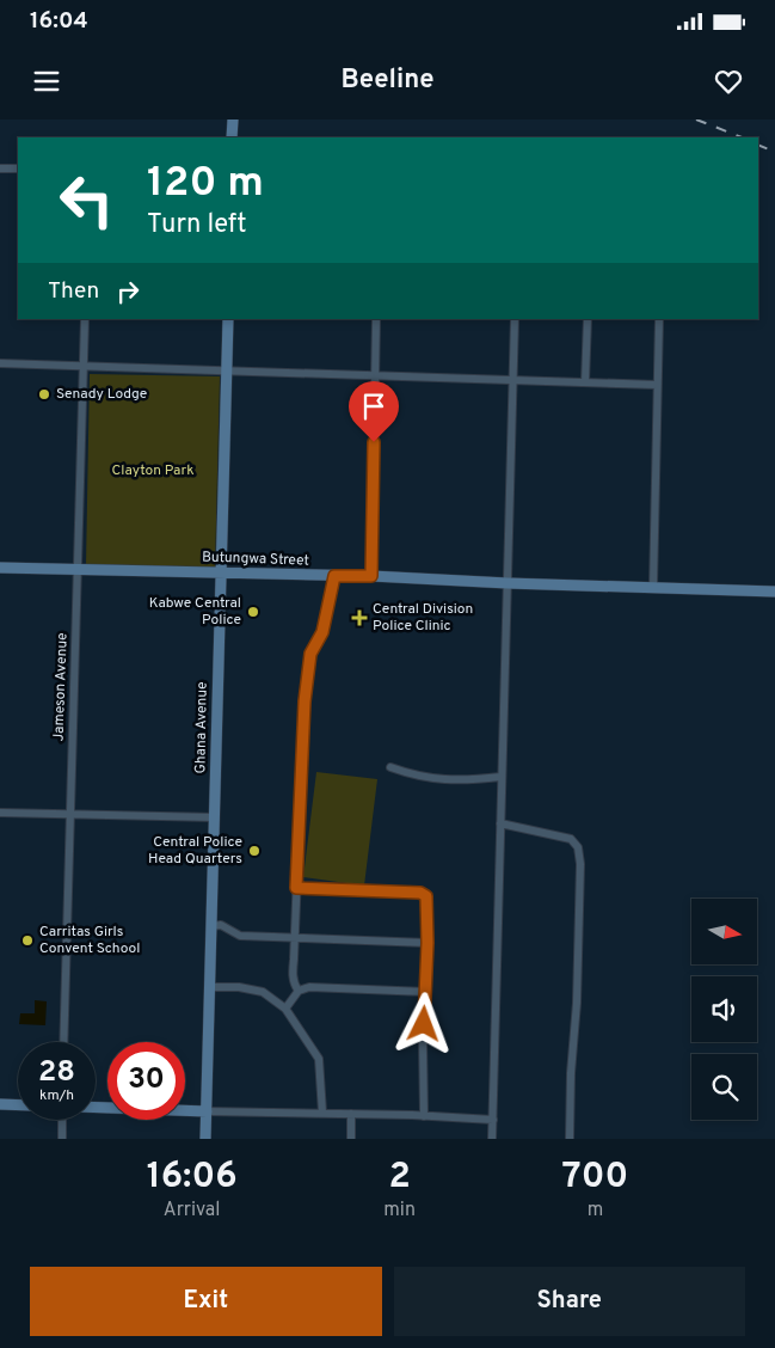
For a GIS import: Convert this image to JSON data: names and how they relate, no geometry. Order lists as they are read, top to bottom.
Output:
{
  "streets": {
    "main road": ["Butungwa Street", "Ghana Avenue"],
    "street": ["Jameson Avenue"]
  },
  "crossings": [
    ["Butungwa Street", "Jameson Avenue"],
    ["Butungwa Street", "Ghana Avenue"]
  ],
  "parks": ["Clayton Park"],
  "places": {
    "other": [
      "Senady Lodge",
      "Kabwe Central Police",
      "Central Police Head Quarters",
      "Carritas Girls Convent School"
    ],
    "health": ["Central Division Police Clinic"]
  },
  "north": "right",
  "page": {
    "status": "16:04",
    "header": "Beeline",
    "turn": ["120 m", "Turn left"],
    "then": "Then",
    "speed": "28 km/h",
    "limit": "30",
    "eta": [
      "16:06",
      "Arrival",
      "2",
      "min",
      "700",
      "m"
    ],
    "buttons": ["Exit", "Share"]
  }
}
